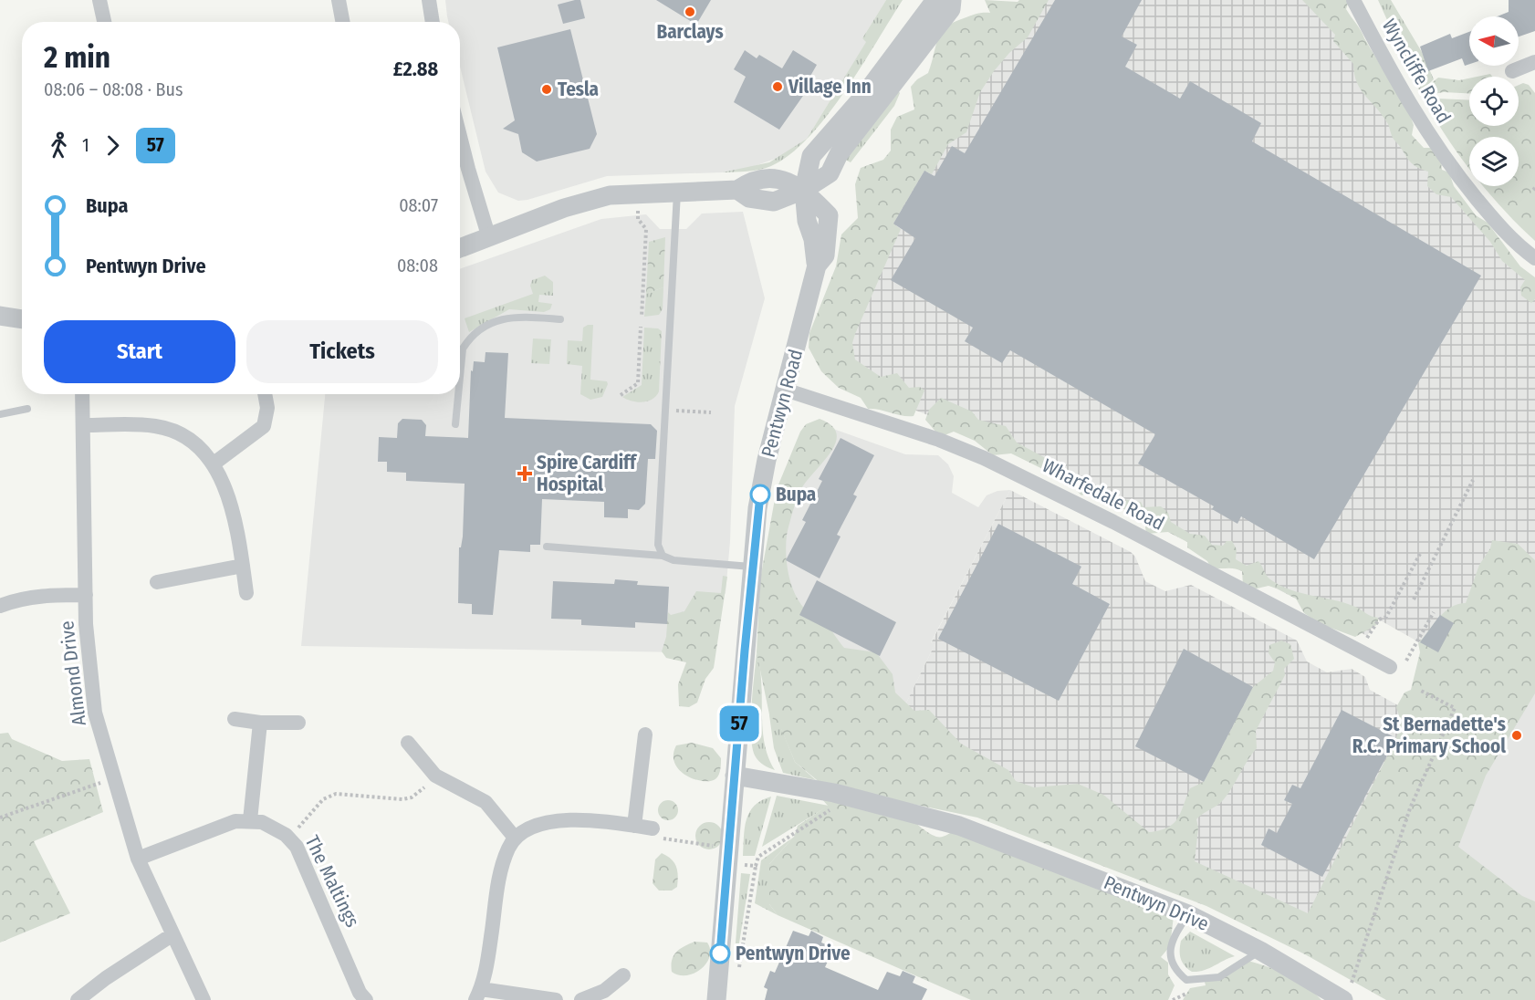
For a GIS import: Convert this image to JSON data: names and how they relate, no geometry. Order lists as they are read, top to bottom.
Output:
{
  "streets": {
    "street": [
      "Wyncliffe Road",
      "Pentwyn Road",
      "Wharfedale Road",
      "Almond Drive",
      "The Maltings",
      "Pentwyn Drive"
    ]
  },
  "crossings": [
    ["Pentwyn Road", "Wharfedale Road"],
    ["Pentwyn Road", "Pentwyn Drive"],
    ["Almond Drive", "The Maltings"]
  ],
  "places": {
    "other": [
      "Barclays",
      "Village Inn",
      "Tesla",
      "Bupa",
      "St Bernadette's R.C. Primary School",
      "Pentwyn Drive"
    ],
    "health": ["Spire Cardiff Hospital"]
  },
  "lines": ["bus line 57"],
  "north": "left",
  "page": {
    "on_map": "57",
    "heading": ["2 min", "08:06 – 08:08 · Bus", "£2.88"],
    "legs": ["1", "57"],
    "list": [
      {
        "name": "Bupa",
        "value": "08:07"
      },
      {
        "name": "Pentwyn Drive",
        "value": "08:08"
      }
    ],
    "buttons": ["Start", "Tickets"]
  }
}
